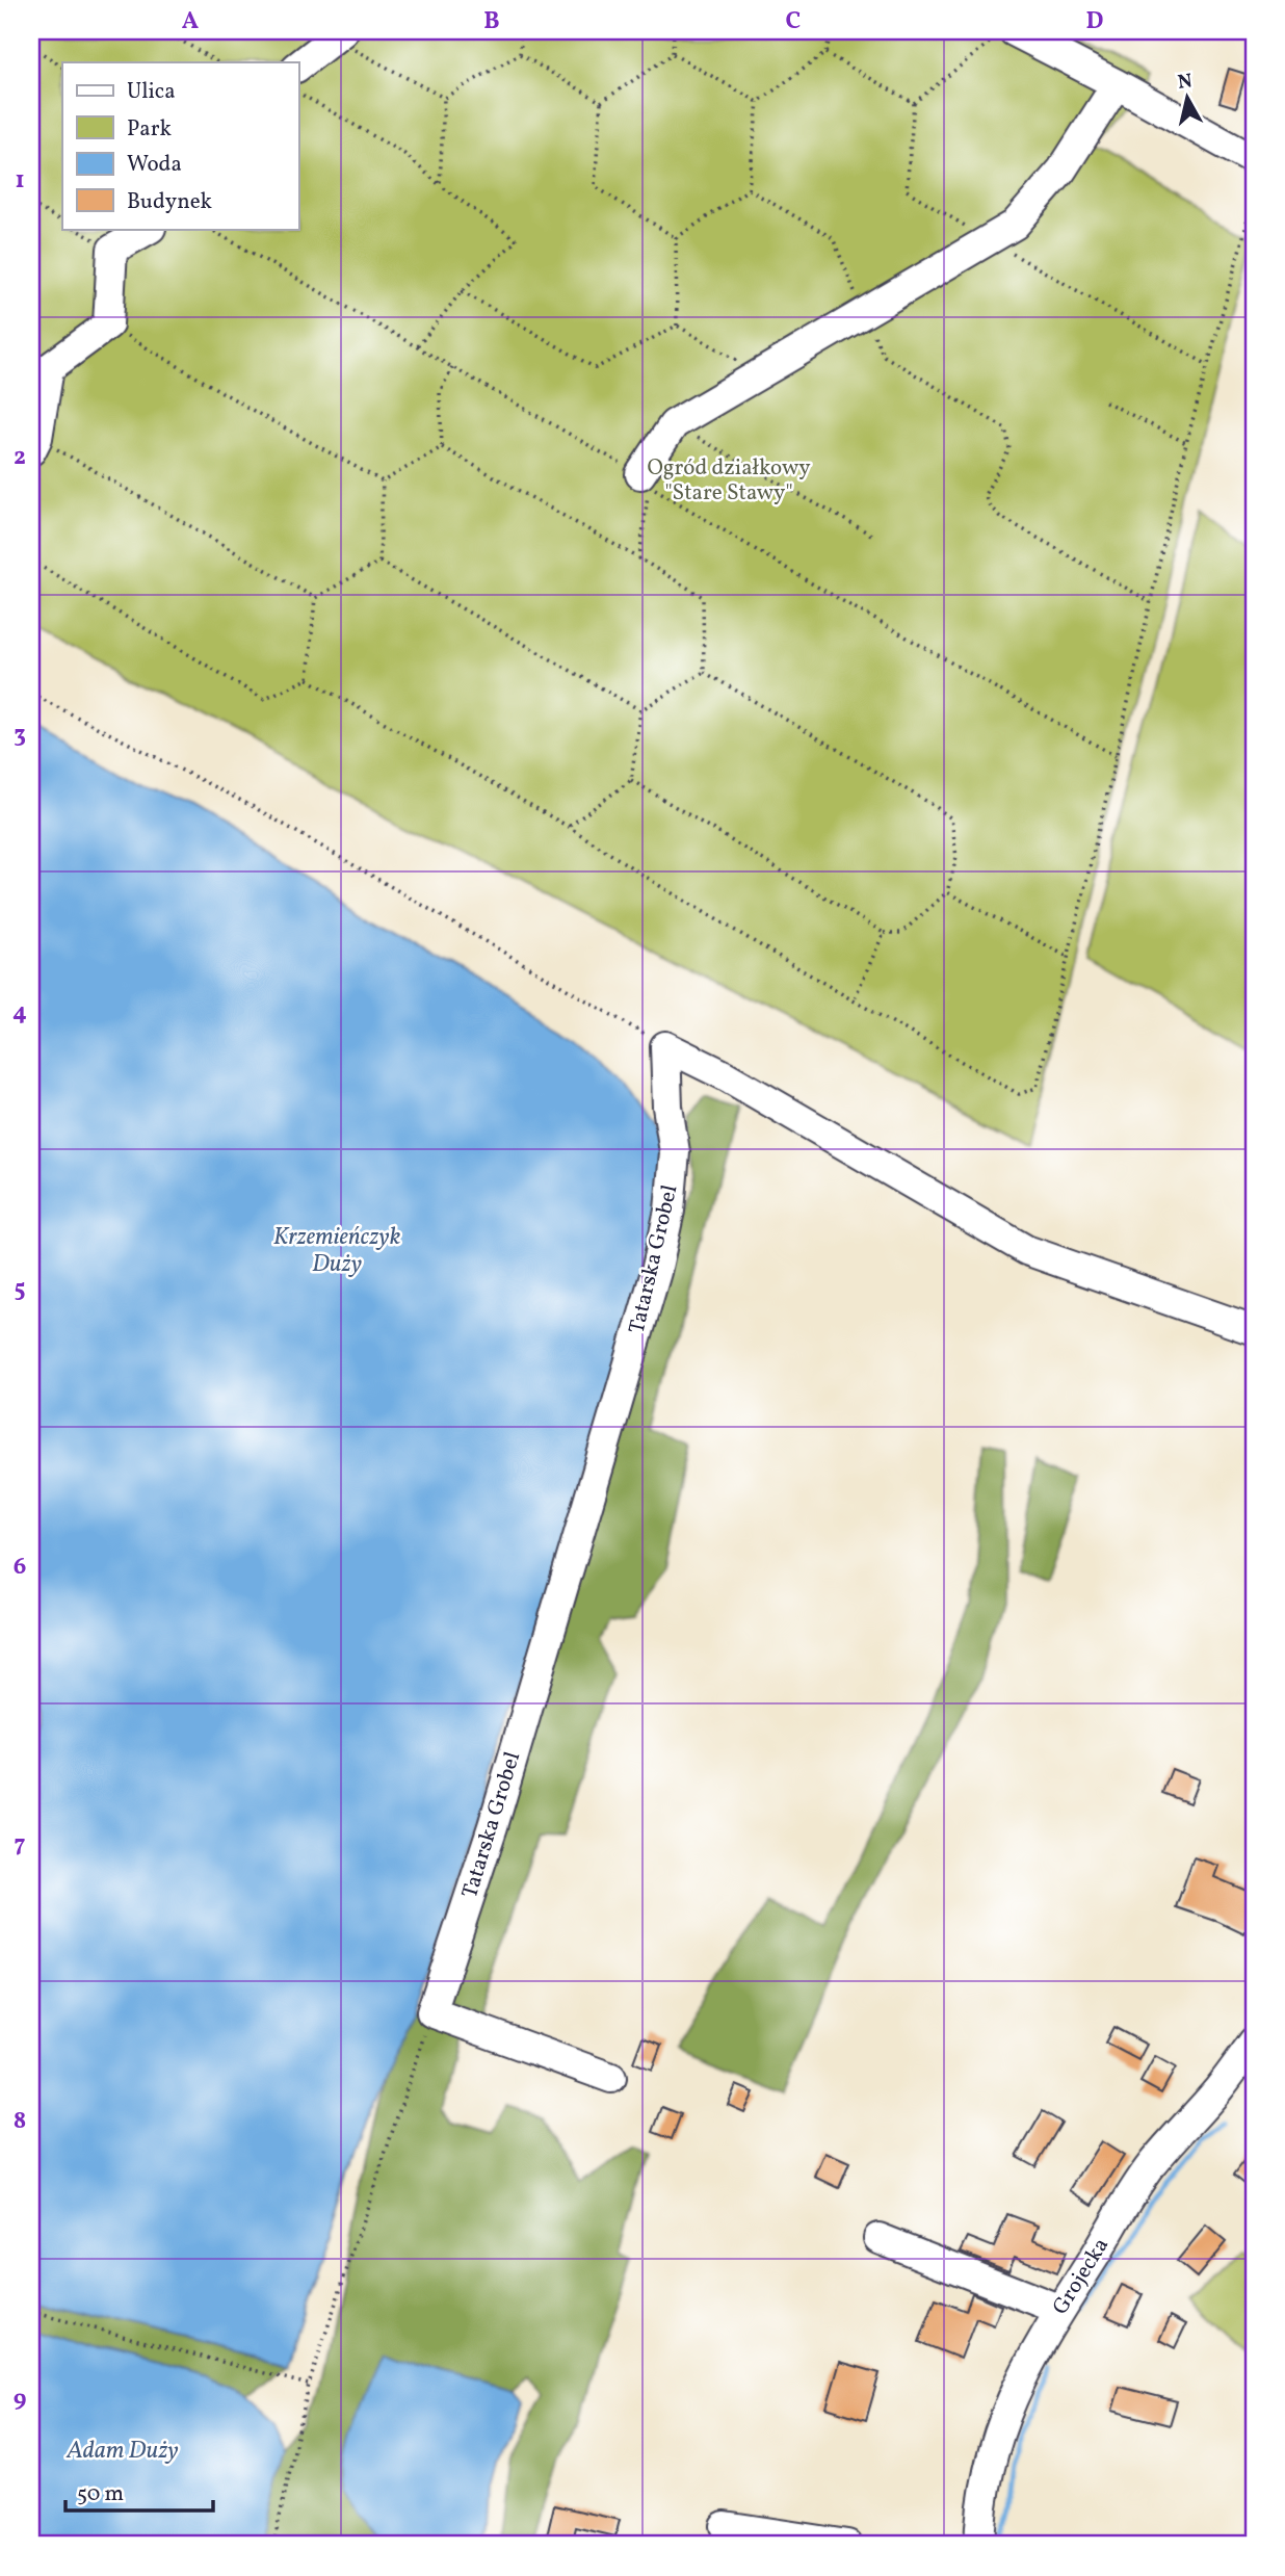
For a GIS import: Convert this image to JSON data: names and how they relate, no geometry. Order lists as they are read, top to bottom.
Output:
{
  "streets": {
    "street": ["Tatarska Grobel", "Grojecka"]
  },
  "water": ["Krzemieńczyk Duży", "Adam Duży"],
  "parks": ["Ogród działkowy \"Stare Stawy\""],
  "legend": [
    "Ulica",
    "Park",
    "Woda",
    "Budynek"
  ],
  "scale_bar": "50 m",
  "north": "top",
  "grid": {
    "columns": [
      "A",
      "B",
      "C",
      "D"
    ],
    "rows": [
      "1",
      "2",
      "3",
      "4",
      "5",
      "6",
      "7",
      "8",
      "9"
    ]
  }
}
